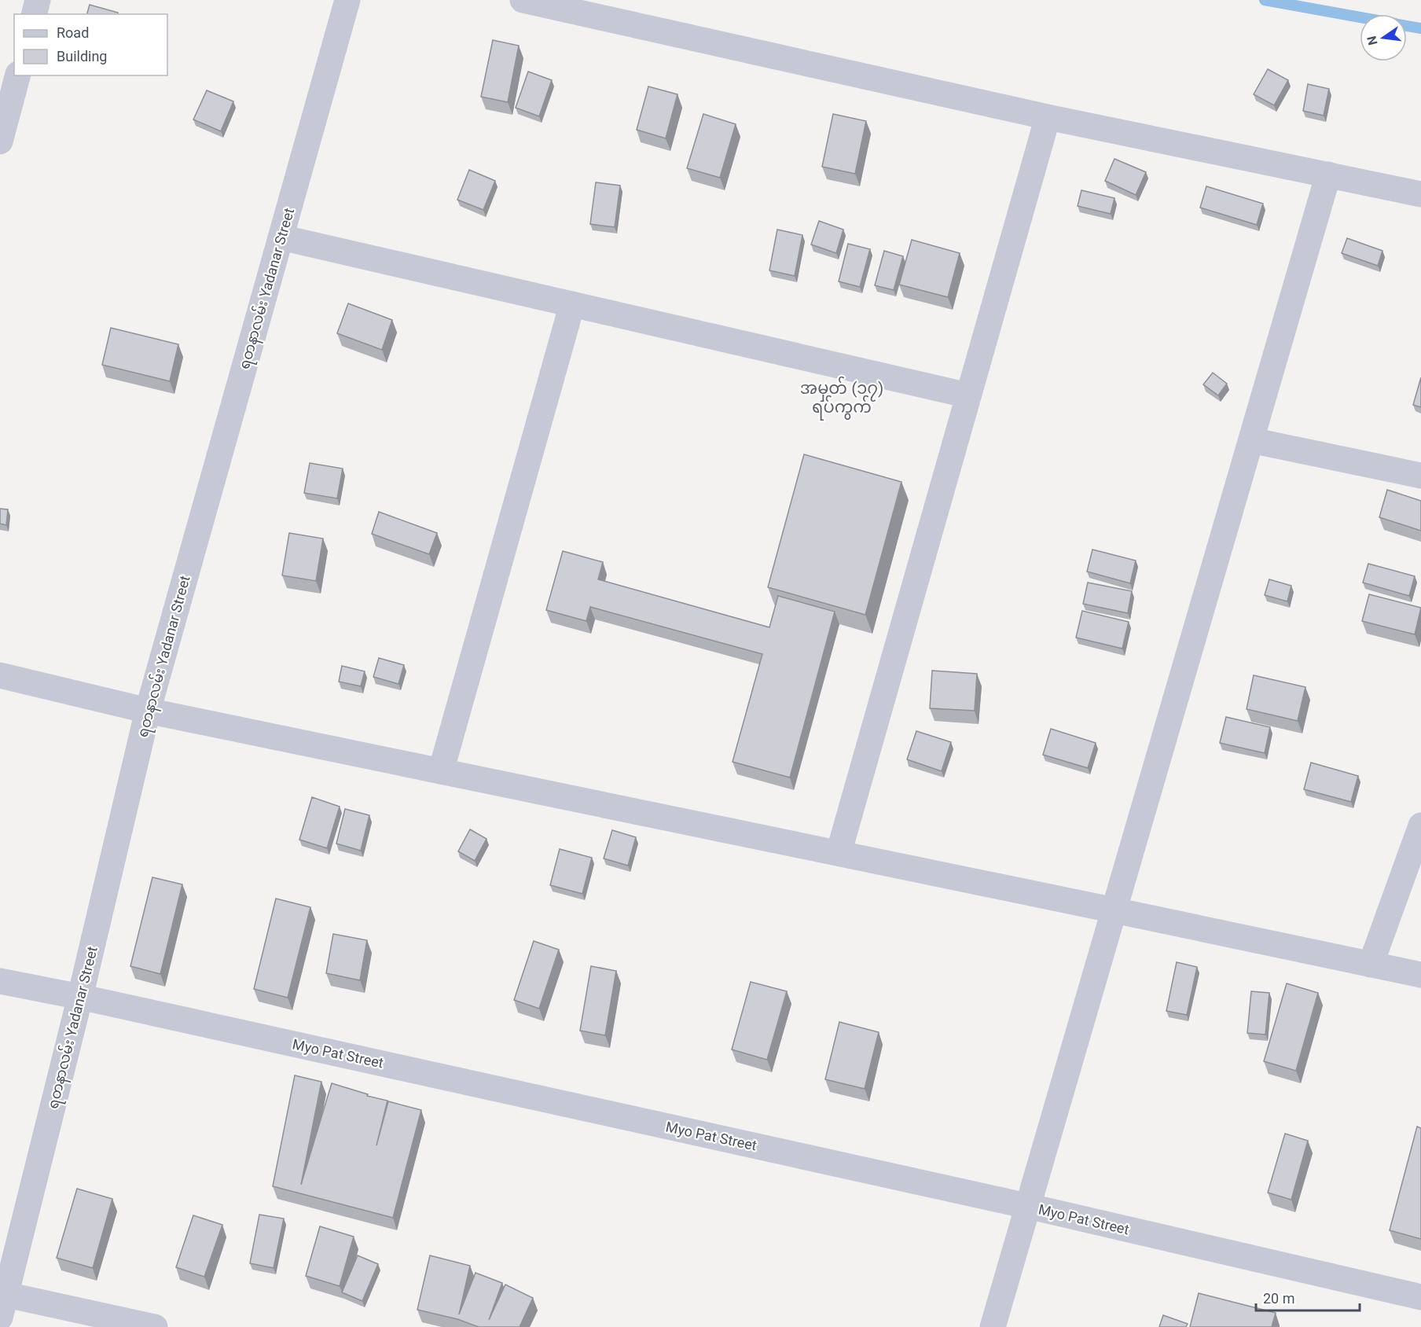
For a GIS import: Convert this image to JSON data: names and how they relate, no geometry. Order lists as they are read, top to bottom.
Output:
{
  "streets": {
    "street": ["ရတနာလမ်း Yadanar Street", "Myo Pat Street"]
  },
  "crossings": [
    ["ရတနာလမ်း Yadanar Street", "Myo Pat Street"]
  ],
  "districts": ["အမှတ် (၁၇) ရပ်ကွက်"],
  "legend": ["Road", "Building"],
  "scale_bar": "20 m",
  "north": "left"
}
